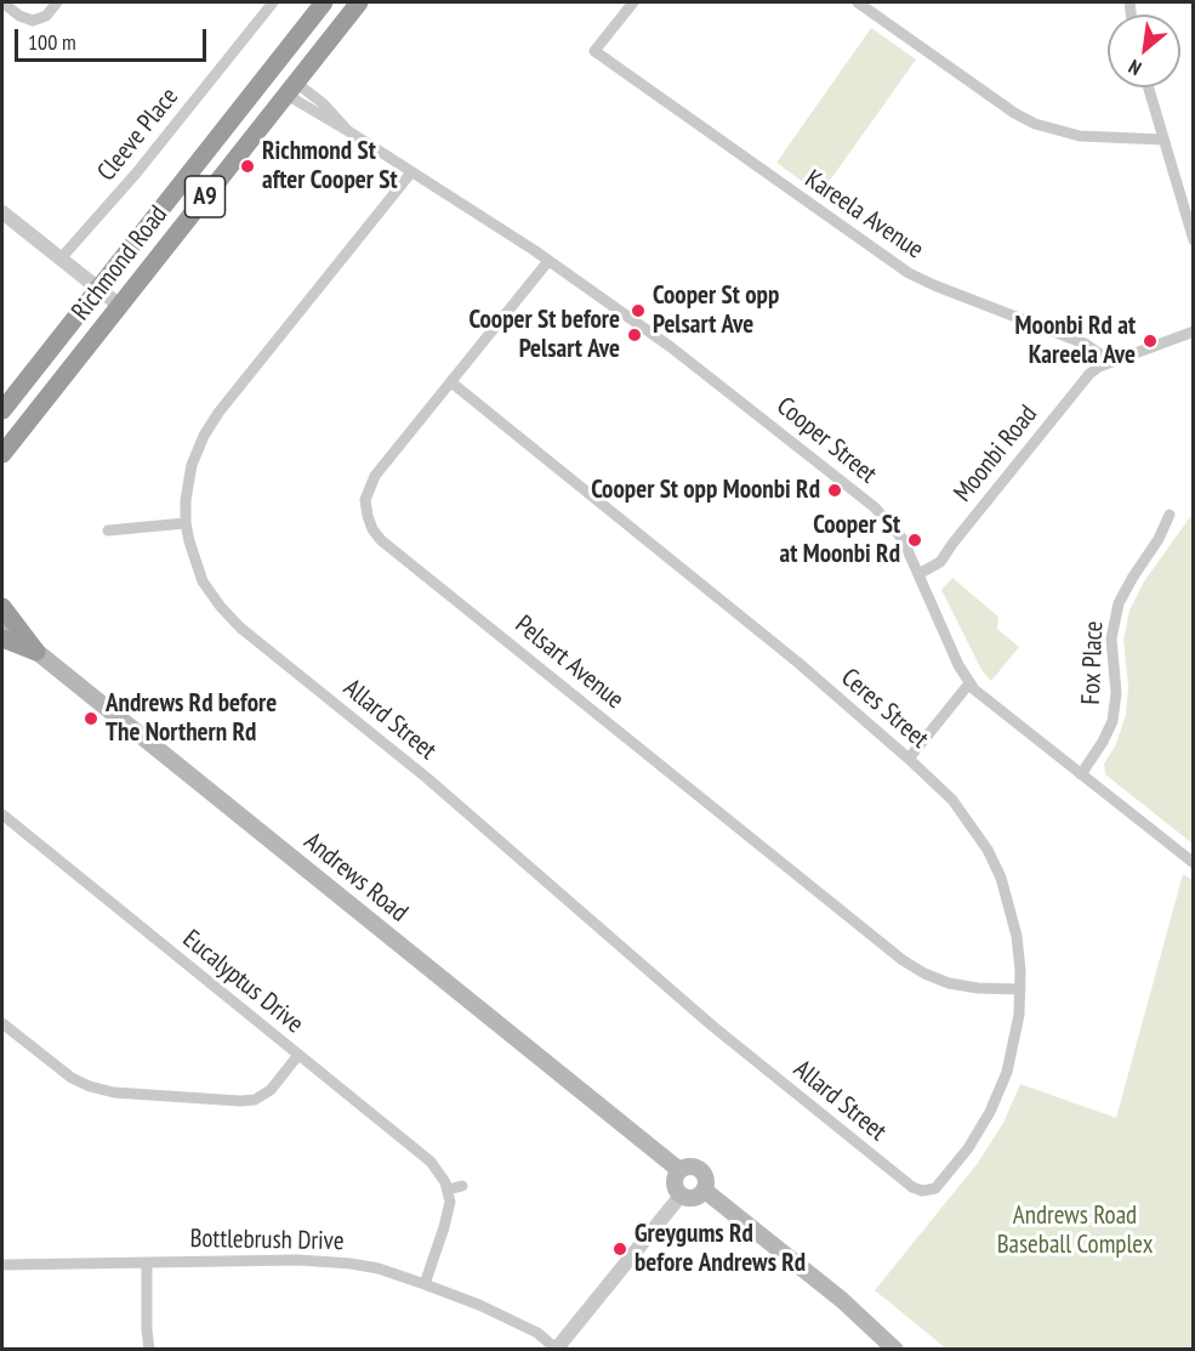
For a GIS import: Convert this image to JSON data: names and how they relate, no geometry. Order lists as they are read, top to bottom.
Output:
{
  "streets": {
    "highway": ["A9", "Richmond Road"],
    "main road": ["Andrews Road"],
    "street": [
      "Cleeve Place",
      "Kareela Avenue",
      "Cooper Street",
      "Moonbi Road",
      "Pelsart Avenue",
      "Fox Place",
      "Ceres Street",
      "Allard Street",
      "Eucalyptus Drive",
      "Bottlebrush Drive"
    ]
  },
  "crossings": [
    ["Kareela Avenue", "Moonbi Road"],
    ["Richmond Road", "Cooper Street"],
    ["Cooper Street", "Moonbi Road"],
    ["Cooper Street", "Pelsart Avenue"],
    ["Cooper Street", "Fox Place"],
    ["Cooper Street", "Allard Street"],
    ["Pelsart Avenue", "Ceres Street"],
    ["Ceres Street", "Allard Street"]
  ],
  "parks": ["Andrews Road Baseball Complex"],
  "places": [
    "Richmond St after Cooper St",
    "Cooper St opp Pelsart Ave",
    "Cooper St before Pelsart Ave",
    "Moonbi Rd at Kareela Ave",
    "Cooper St opp Moonbi Rd",
    "Cooper St at Moonbi Rd",
    "Andrews Rd before The Northern Rd",
    "Greygums Rd before Andrews Rd"
  ],
  "scale_bar": "100 m",
  "north": "bottom left"
}
